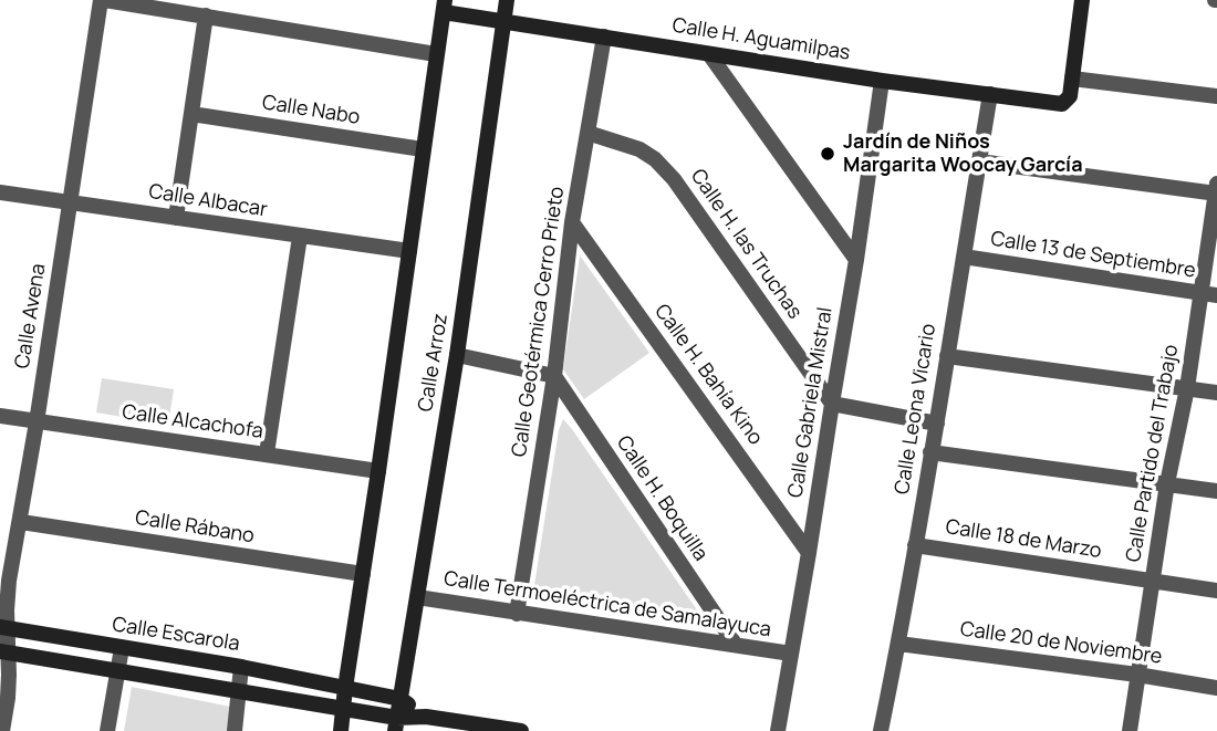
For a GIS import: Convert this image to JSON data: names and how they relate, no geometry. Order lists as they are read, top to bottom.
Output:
{
  "streets": {
    "street": [
      "Calle H. Aguamilpas",
      "Calle Nabo",
      "Calle Albacar",
      "Calle H. las Truchas",
      "Calle 13 de Septiembre",
      "Calle Avena",
      "Calle Geotérmica Cerro Prieto",
      "Calle Arroz",
      "Calle H. Bahía Kino",
      "Calle Gabriela Mistral",
      "Calle Leona Vicario",
      "Calle Alcachofa",
      "Calle Partido del Trabajo",
      "Calle H. Boquilla",
      "Calle Rábano",
      "Calle 18 de Marzo",
      "Calle Termoeléctrica de Samalayuca",
      "Calle Escarola",
      "Calle 20 de Noviembre"
    ]
  },
  "crossings": [
    ["Calle H. Aguamilpas", "Calle Geotérmica Cerro Prieto"],
    ["Calle H. Aguamilpas", "Calle Arroz"],
    ["Calle H. Aguamilpas", "Calle Gabriela Mistral"],
    ["Calle H. Aguamilpas", "Calle Leona Vicario"],
    ["Calle Nabo", "Calle Arroz"],
    ["Calle Albacar", "Calle Avena"],
    ["Calle Albacar", "Calle Arroz"],
    ["Calle H. las Truchas", "Calle Geotérmica Cerro Prieto"],
    ["Calle H. las Truchas", "Calle Gabriela Mistral"],
    ["Calle 13 de Septiembre", "Calle Leona Vicario"],
    ["Calle 13 de Septiembre", "Calle Partido del Trabajo"],
    ["Calle Avena", "Calle Alcachofa"],
    ["Calle Avena", "Calle Rábano"],
    ["Calle Avena", "Calle Escarola"],
    ["Calle Geotérmica Cerro Prieto", "Calle H. Bahía Kino"],
    ["Calle Geotérmica Cerro Prieto", "Calle H. Boquilla"],
    ["Calle Geotérmica Cerro Prieto", "Calle Termoeléctrica de Samalayuca"],
    ["Calle Arroz", "Calle Alcachofa"],
    ["Calle Arroz", "Calle Rábano"],
    ["Calle Arroz", "Calle Termoeléctrica de Samalayuca"],
    ["Calle Arroz", "Calle Escarola"],
    ["Calle H. Bahía Kino", "Calle Gabriela Mistral"],
    ["Calle Gabriela Mistral", "Calle Termoeléctrica de Samalayuca"],
    ["Calle Leona Vicario", "Calle 18 de Marzo"],
    ["Calle Leona Vicario", "Calle 20 de Noviembre"],
    ["Calle Partido del Trabajo", "Calle 18 de Marzo"],
    ["Calle Partido del Trabajo", "Calle 20 de Noviembre"],
    ["Calle H. Boquilla", "Calle Termoeléctrica de Samalayuca"]
  ],
  "places": ["Jardín de Niños Margarita Woocay García"]
}
